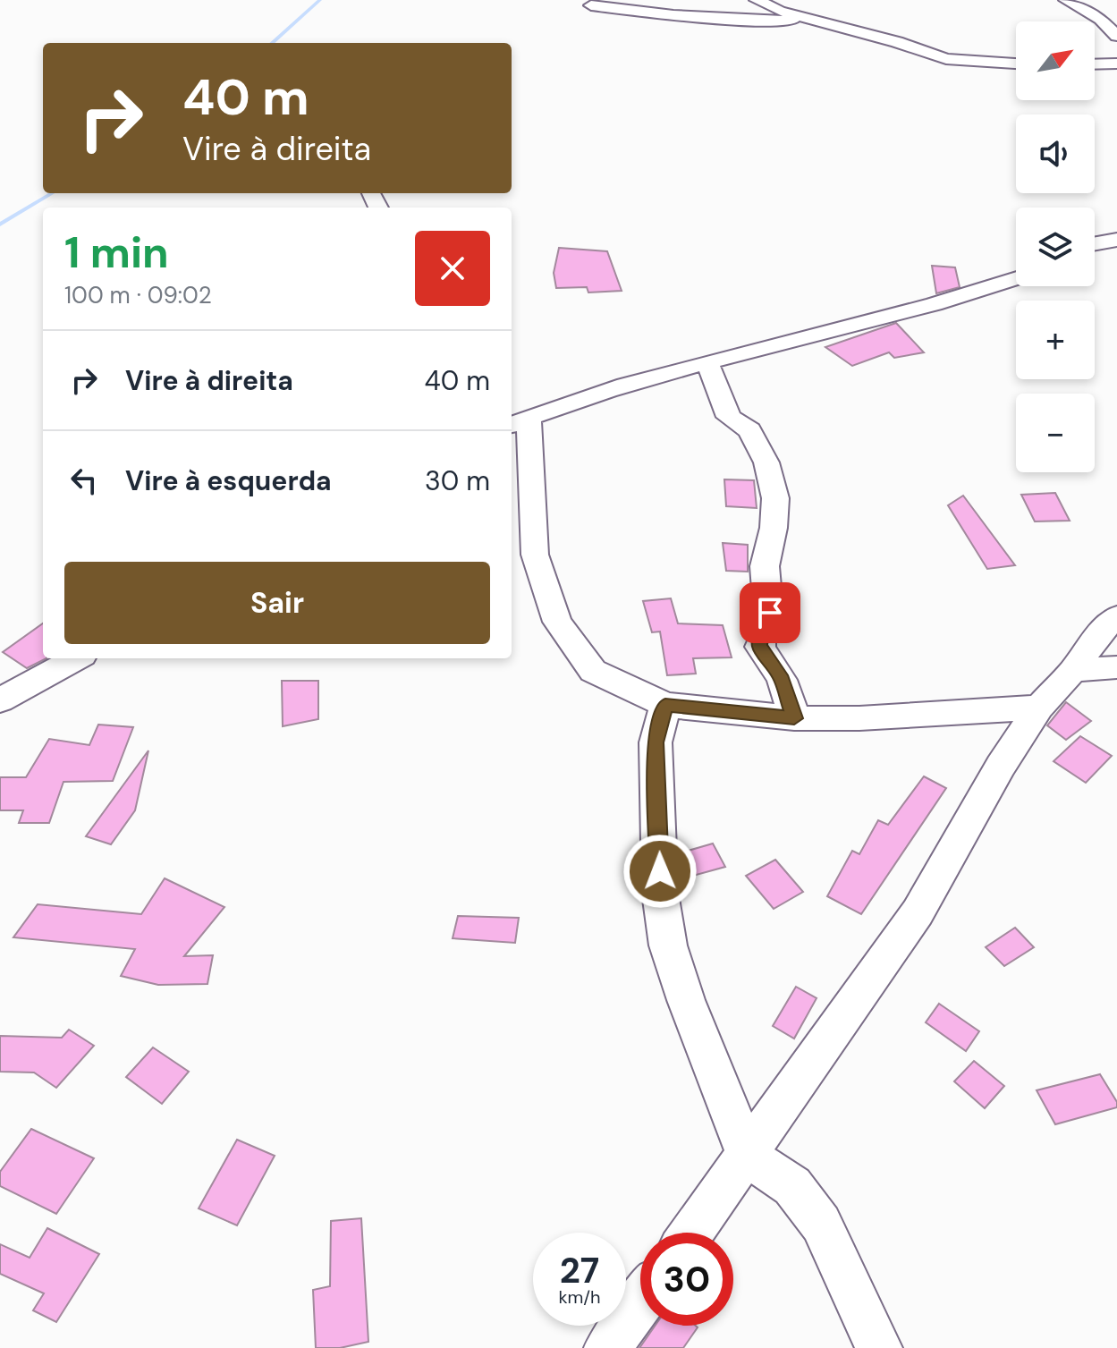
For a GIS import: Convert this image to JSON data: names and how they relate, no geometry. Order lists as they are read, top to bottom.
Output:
{
  "north": "top right",
  "page": {
    "map_buttons": ["+", "−"],
    "turn": ["40 m", "Vire à direita"],
    "heading": ["1 min", "100 m · 09:02"],
    "list": [
      {
        "name": "Vire à direita",
        "value": "40 m"
      },
      {
        "name": "Vire à esquerda",
        "value": "30 m"
      }
    ],
    "buttons": "Sair",
    "speed": "27 km/h",
    "limit": "30"
  }
}
